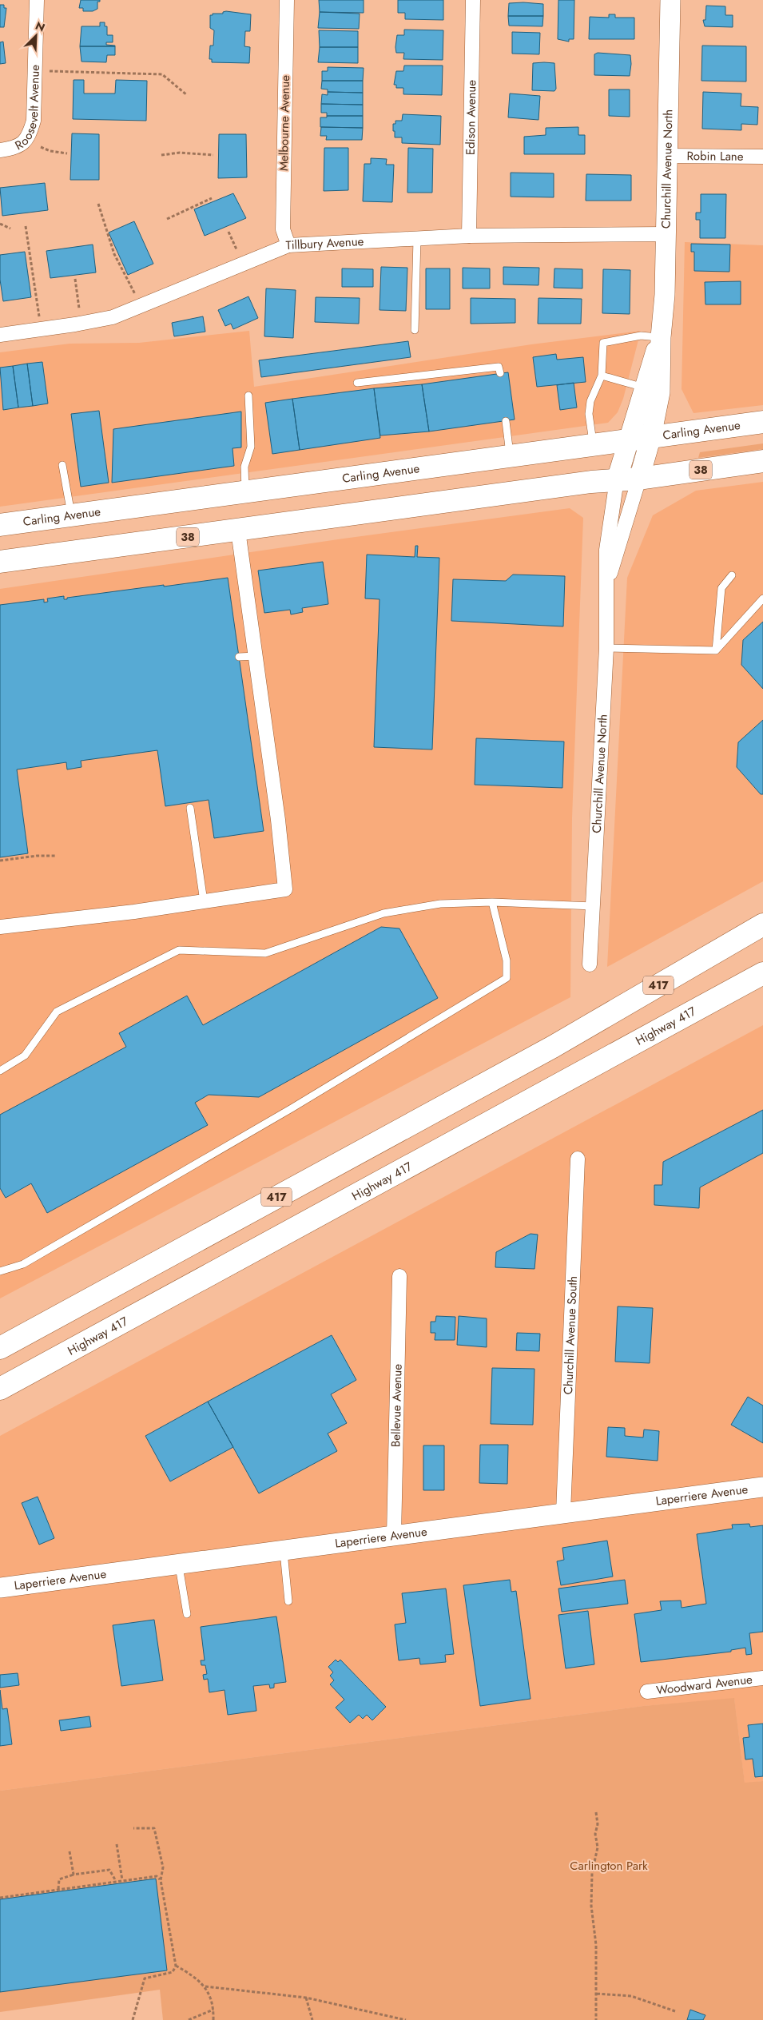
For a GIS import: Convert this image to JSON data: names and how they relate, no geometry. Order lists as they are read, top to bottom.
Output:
{
  "streets": {
    "main road": [
      "Carling Avenue",
      "38",
      "417",
      "Highway 417"
    ],
    "street": [
      "Roosevelt Avenue",
      "Edison Avenue",
      "Melbourne Avenue",
      "Robin Lane",
      "Churchill Avenue North",
      "Tillbury Avenue",
      "Churchill Avenue South",
      "Bellevue Avenue",
      "Laperriere Avenue",
      "Woodward Avenue"
    ]
  },
  "crossings": [
    ["Edison Avenue", "Tillbury Avenue"],
    ["Melbourne Avenue", "Tillbury Avenue"],
    ["Robin Lane", "Churchill Avenue North"],
    ["Churchill Avenue North", "Tillbury Avenue"],
    ["Churchill Avenue North", "Carling Avenue"],
    ["Churchill Avenue North", "38"],
    ["Churchill Avenue South", "Laperriere Avenue"],
    ["Bellevue Avenue", "Laperriere Avenue"]
  ],
  "parks": ["Carlington Park"],
  "north": "top right"
}
